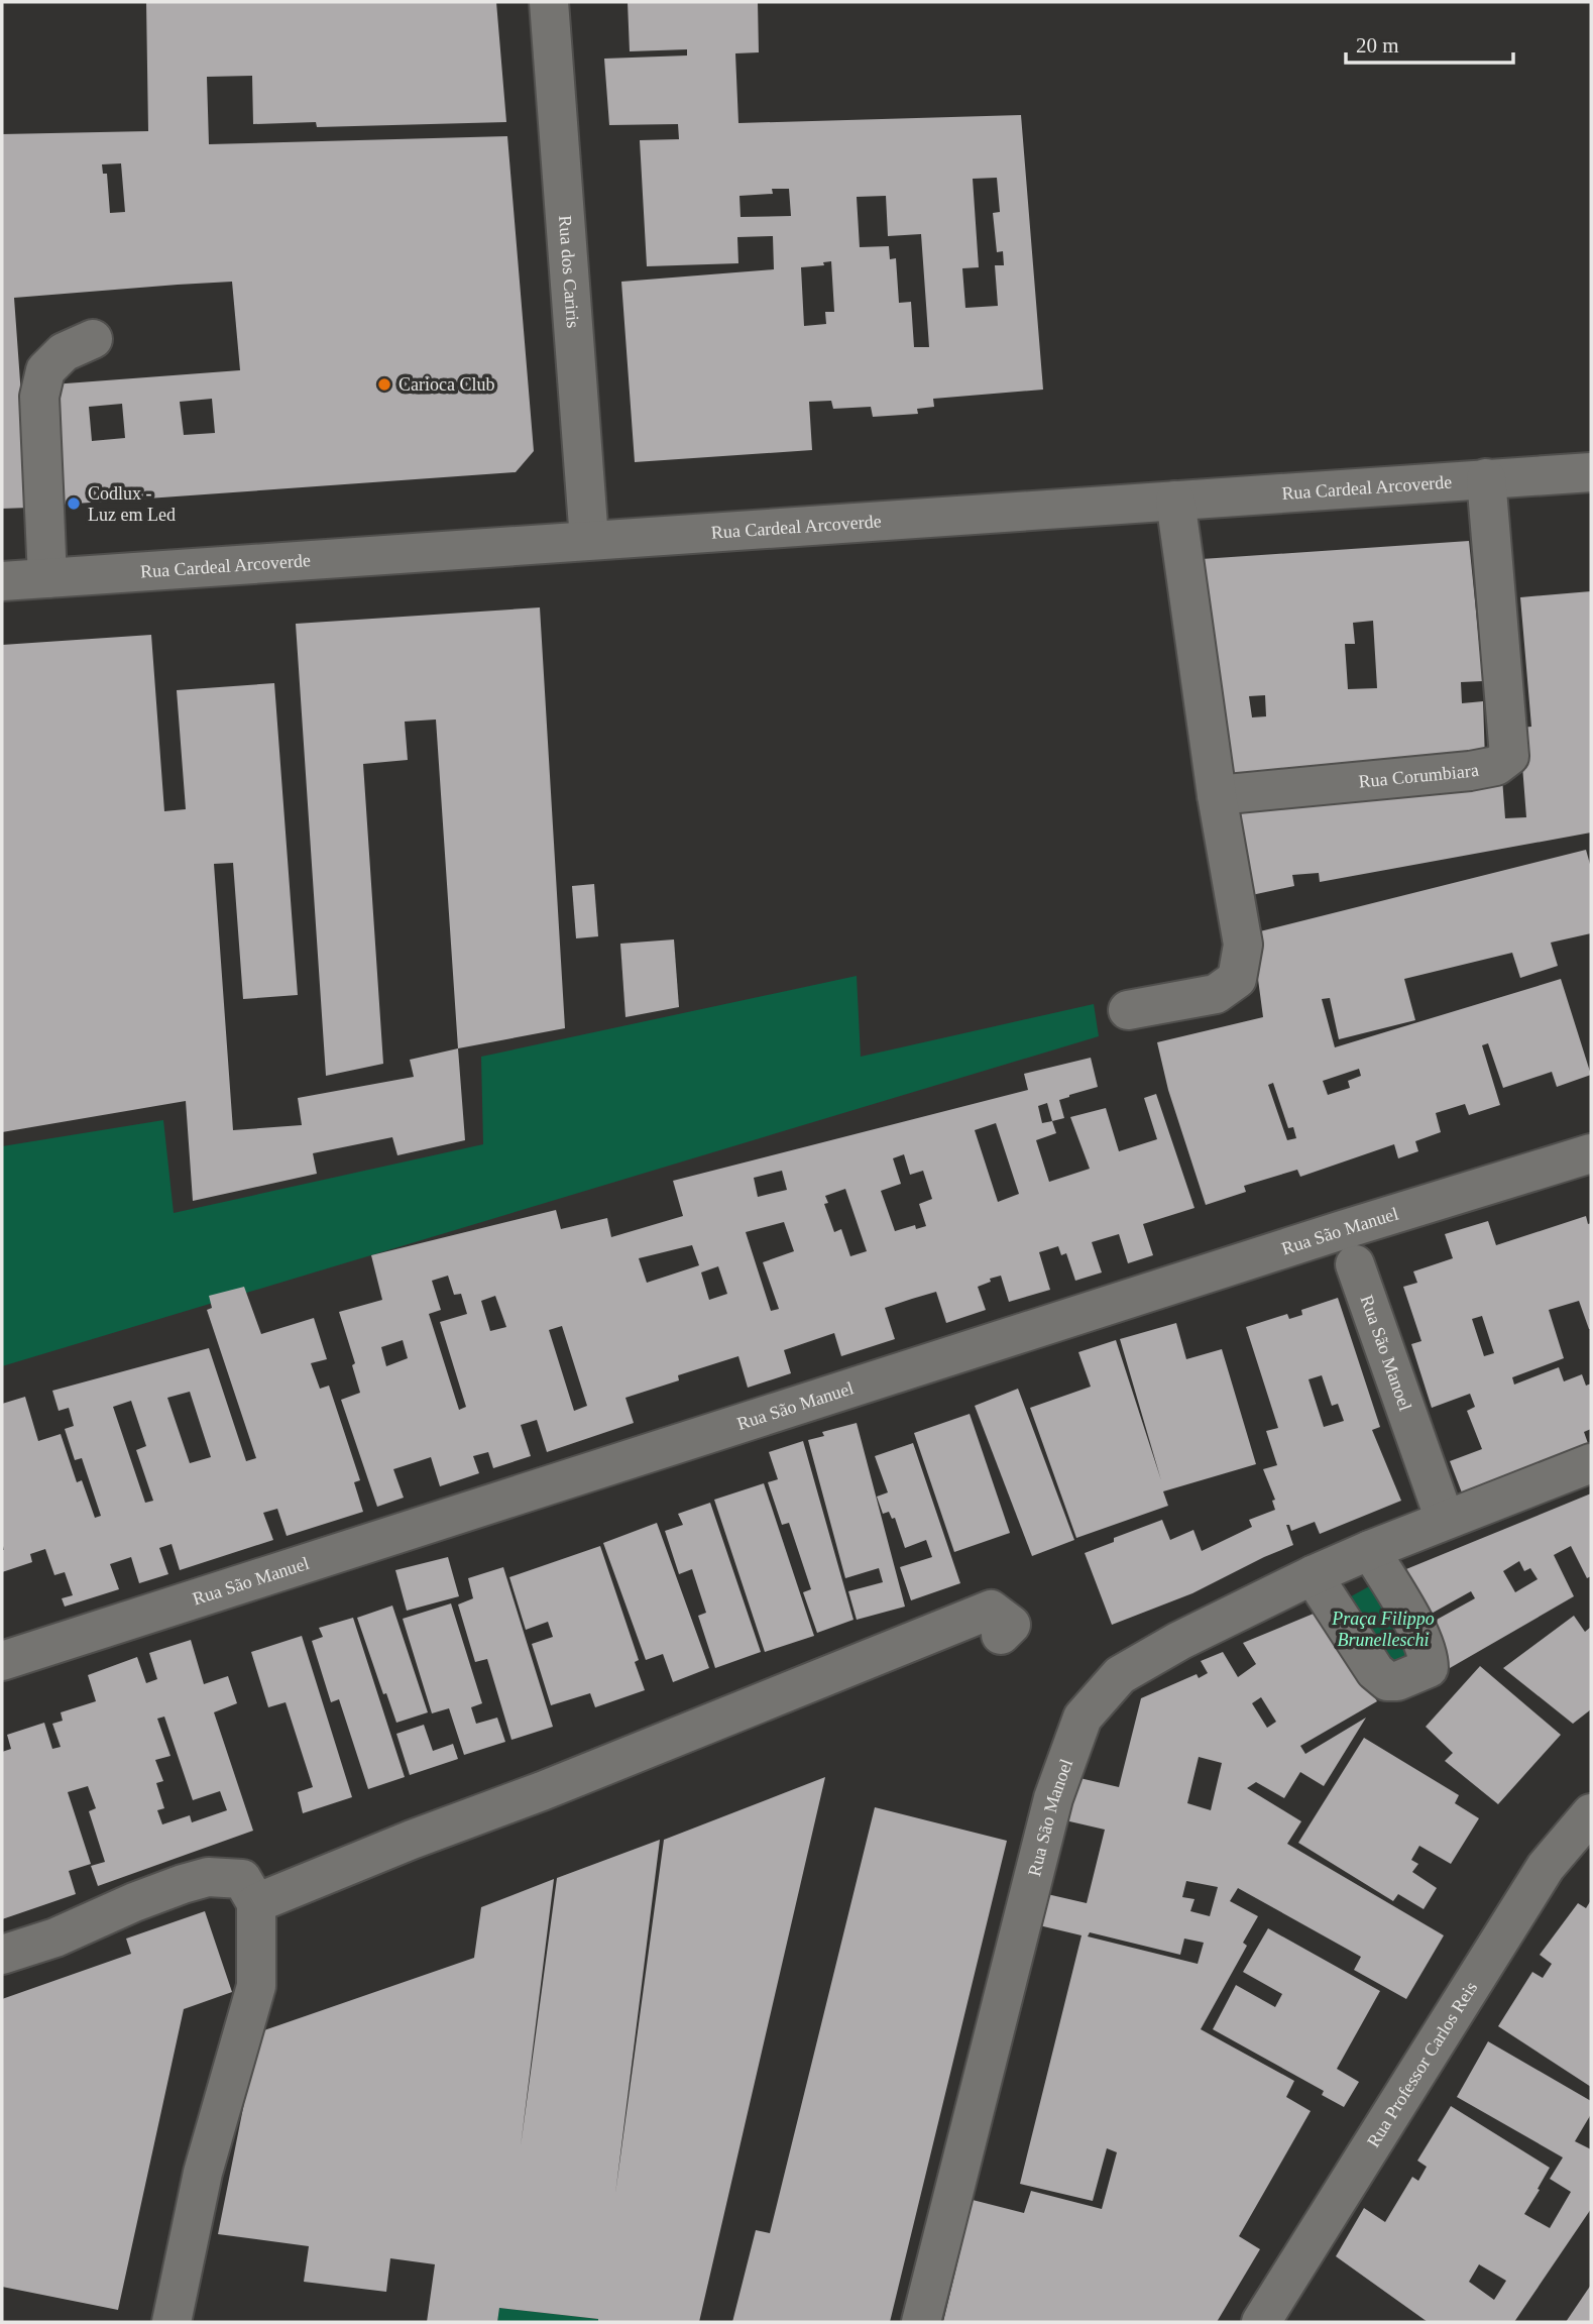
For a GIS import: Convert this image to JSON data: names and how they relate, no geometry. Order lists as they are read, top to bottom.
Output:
{
  "streets": {
    "street": [
      "Rua dos Cariris",
      "Rua Cardeal Arcoverde",
      "Rua Corumbiara",
      "Rua São Manuel",
      "Rua São Manoel",
      "Rua Professor Carlos Reis"
    ]
  },
  "crossings": [
    ["Rua dos Cariris", "Rua Cardeal Arcoverde"],
    ["Rua Cardeal Arcoverde", "Rua Corumbiara"]
  ],
  "parks": ["Praça Filippo Brunelleschi"],
  "places": ["Carioca Club", "Codlux - Luz em Led"],
  "scale_bar": "20 m"
}
